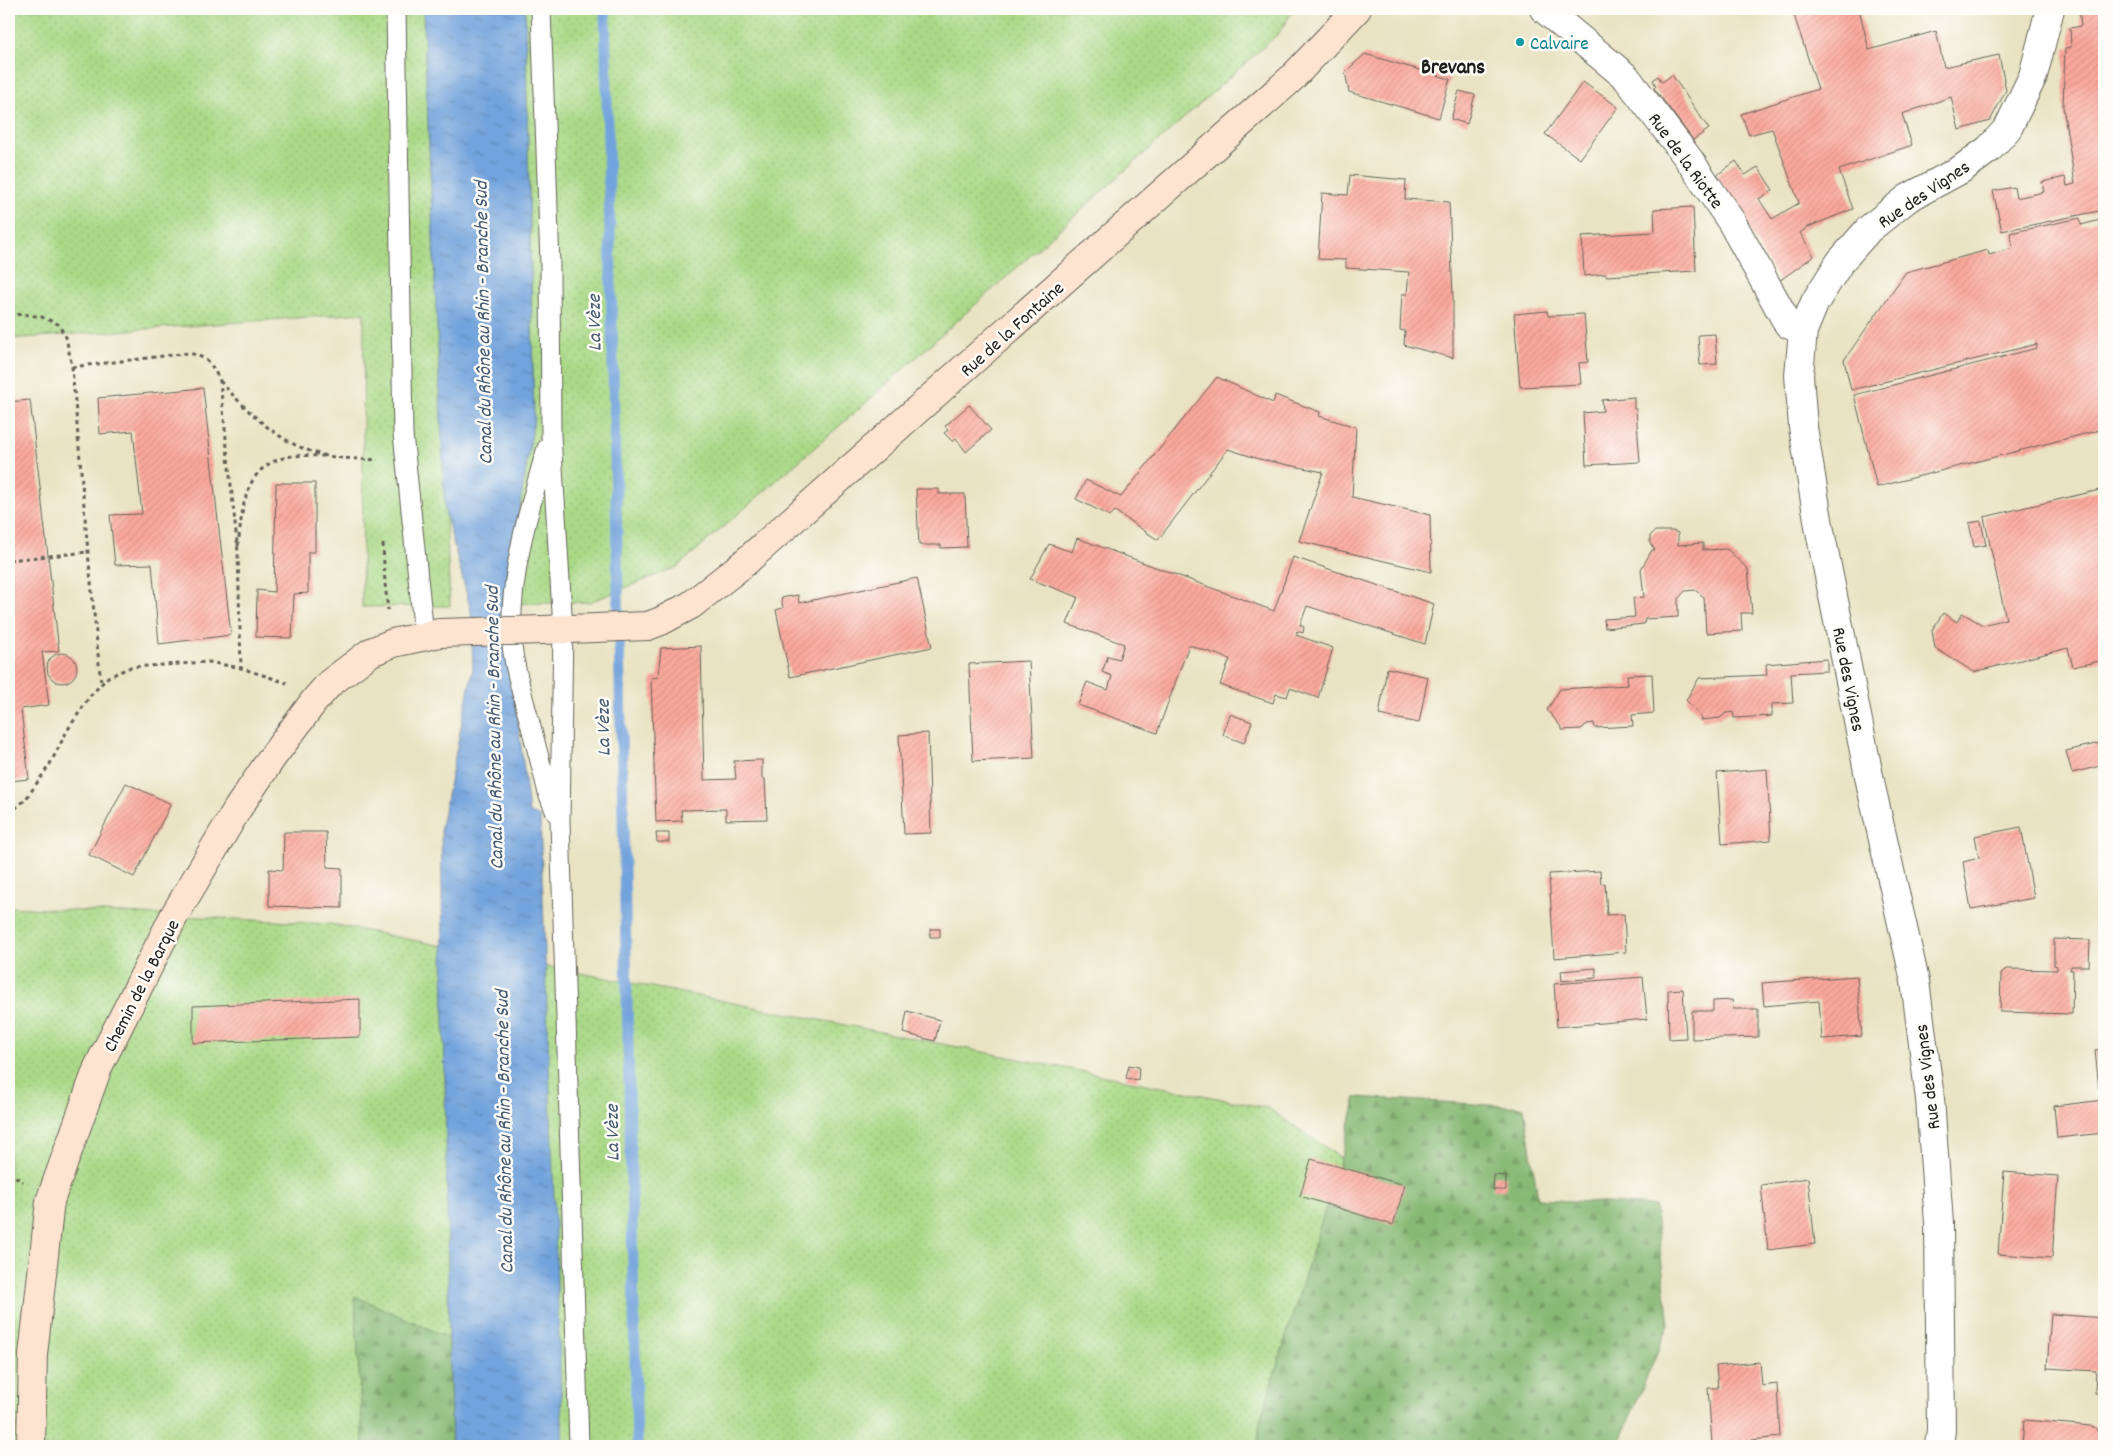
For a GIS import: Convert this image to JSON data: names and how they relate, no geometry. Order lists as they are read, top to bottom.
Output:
{
  "streets": {
    "street": [
      "Rue de la Riotte",
      "Rue des Vignes",
      "Rue de la Fontaine",
      "Chemin de la Barque"
    ]
  },
  "crossings": [
    ["Rue de la Riotte", "Rue des Vignes"],
    ["Rue de la Fontaine", "Chemin de la Barque"]
  ],
  "districts": ["Brevans"],
  "water": ["Canal du Rhône au Rhin - Branche Sud", "La Vèze"],
  "places": ["Calvaire"]
}
